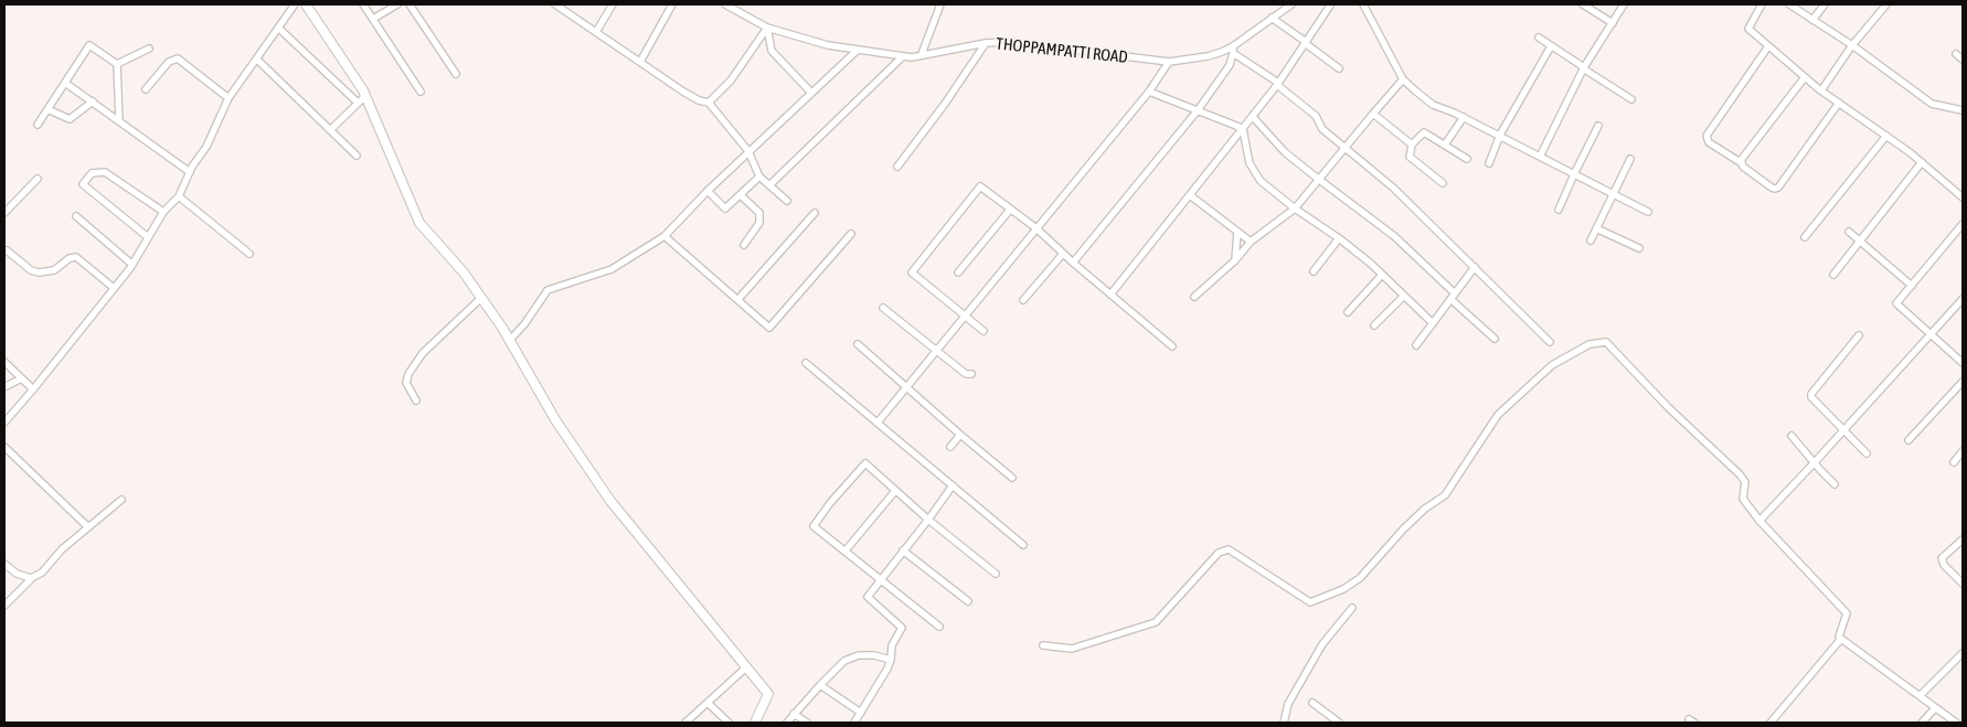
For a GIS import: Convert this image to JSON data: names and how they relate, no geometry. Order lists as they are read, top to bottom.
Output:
{
  "streets": {
    "street": ["THOPPAMPATTI ROAD"]
  }
}
